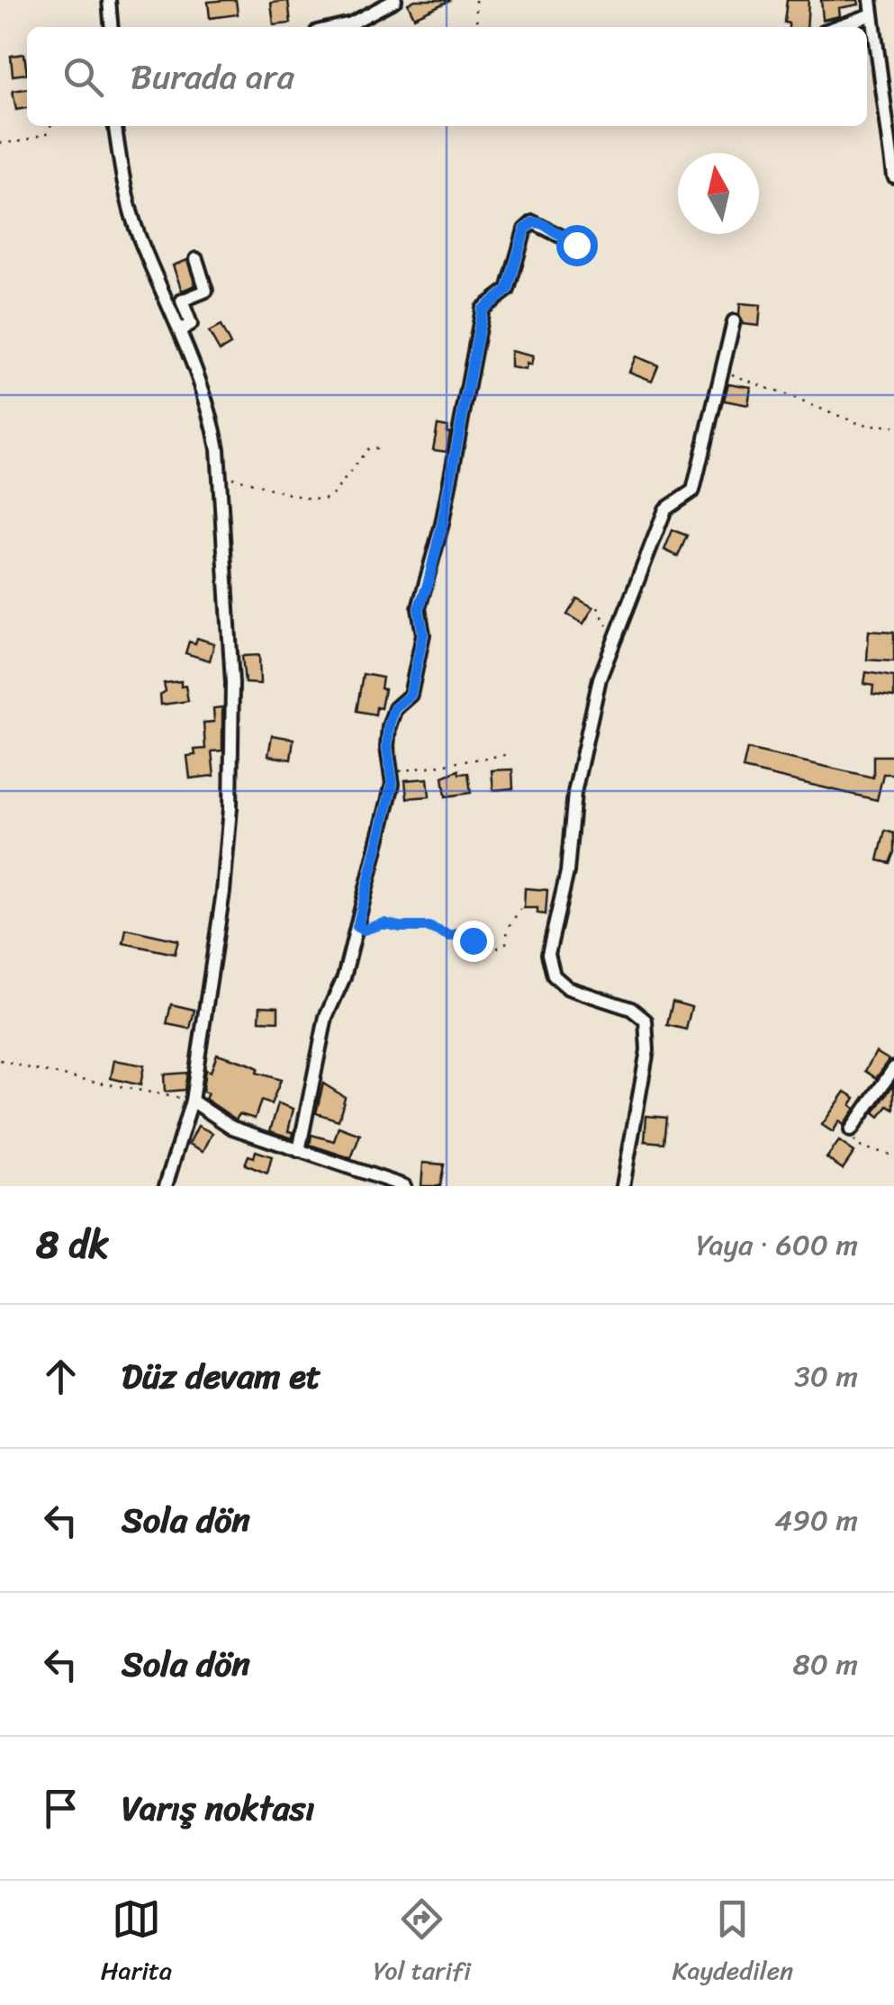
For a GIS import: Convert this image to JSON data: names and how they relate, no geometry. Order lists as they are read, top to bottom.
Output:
{
  "north": "top",
  "page": {
    "search": "Burada ara",
    "heading": ["8 dk", "Yaya · 600 m"],
    "list": [
      ["Düz devam et", "30 m"],
      ["Sola dön", "490 m"],
      ["Sola dön", "80 m"],
      "Varış noktası"
    ],
    "nav": ["Harita", "Yol tarifi", "Kaydedilen"]
  }
}
